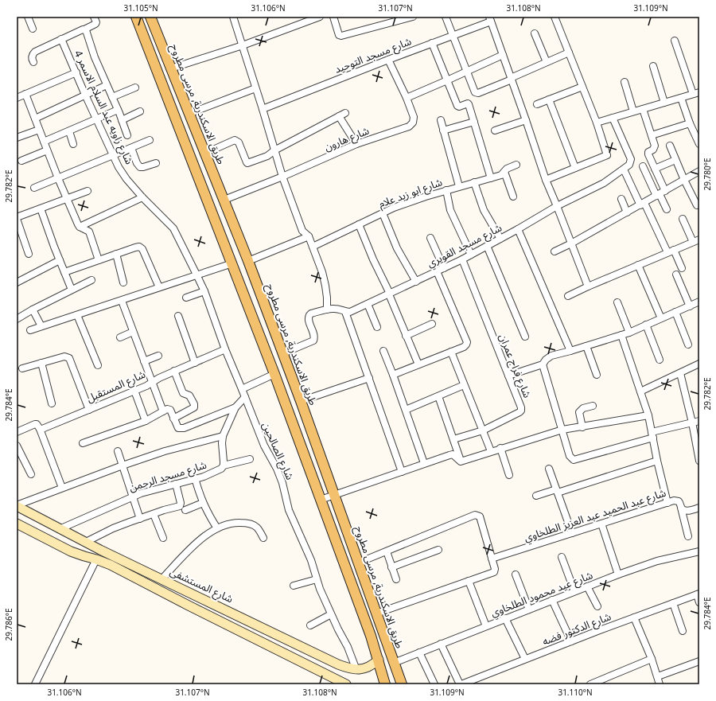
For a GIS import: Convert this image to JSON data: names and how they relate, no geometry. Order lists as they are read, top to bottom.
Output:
{
  "streets": {
    "main road": ["طريق الاسكندرية, مرسى مطروح"],
    "street": [
      "شارع مسجد التوحيد",
      "شارع زاويه عبد السلام الاسمر 4",
      "شارع هارون",
      "شارع ابو زيد علام",
      "شارع مسجد القويري",
      "شارع فراج عمران",
      "شارع المستقبل",
      "شارع الصالحين",
      "شارع مسجد الرحمن",
      "شارع عبد الحميد عبد العزيز الطلخاوي",
      "شارع المستشفى",
      "شارع عيد محمود الطلخاوي",
      "شارع الدكتور فضه"
    ]
  },
  "crossings": [
    ["شارع مسجد التوحيد", "شارع هارون"],
    ["طريق الاسكندرية, مرسى مطروح", "شارع هارون"],
    ["طريق الاسكندرية, مرسى مطروح", "شارع مسجد القويري"],
    ["طريق الاسكندرية, مرسى مطروح", "شارع عيد محمود الطلخاوي"],
    ["شارع زاويه عبد السلام الاسمر 4", "شارع الصالحين"],
    ["شارع مسجد القويري", "شارع فراج عمران"],
    ["شارع المستقبل", "شارع الصالحين"],
    ["شارع الصالحين", "شارع المستشفى"],
    ["شارع مسجد الرحمن", "شارع المستشفى"]
  ],
  "coordinates": [
    "31.105°N",
    "31.106°N",
    "31.107°N",
    "31.108°N",
    "31.109°N",
    "29.780°E",
    "29.782°E",
    "29.784°E",
    "29.786°E",
    "31.110°N"
  ]
}
